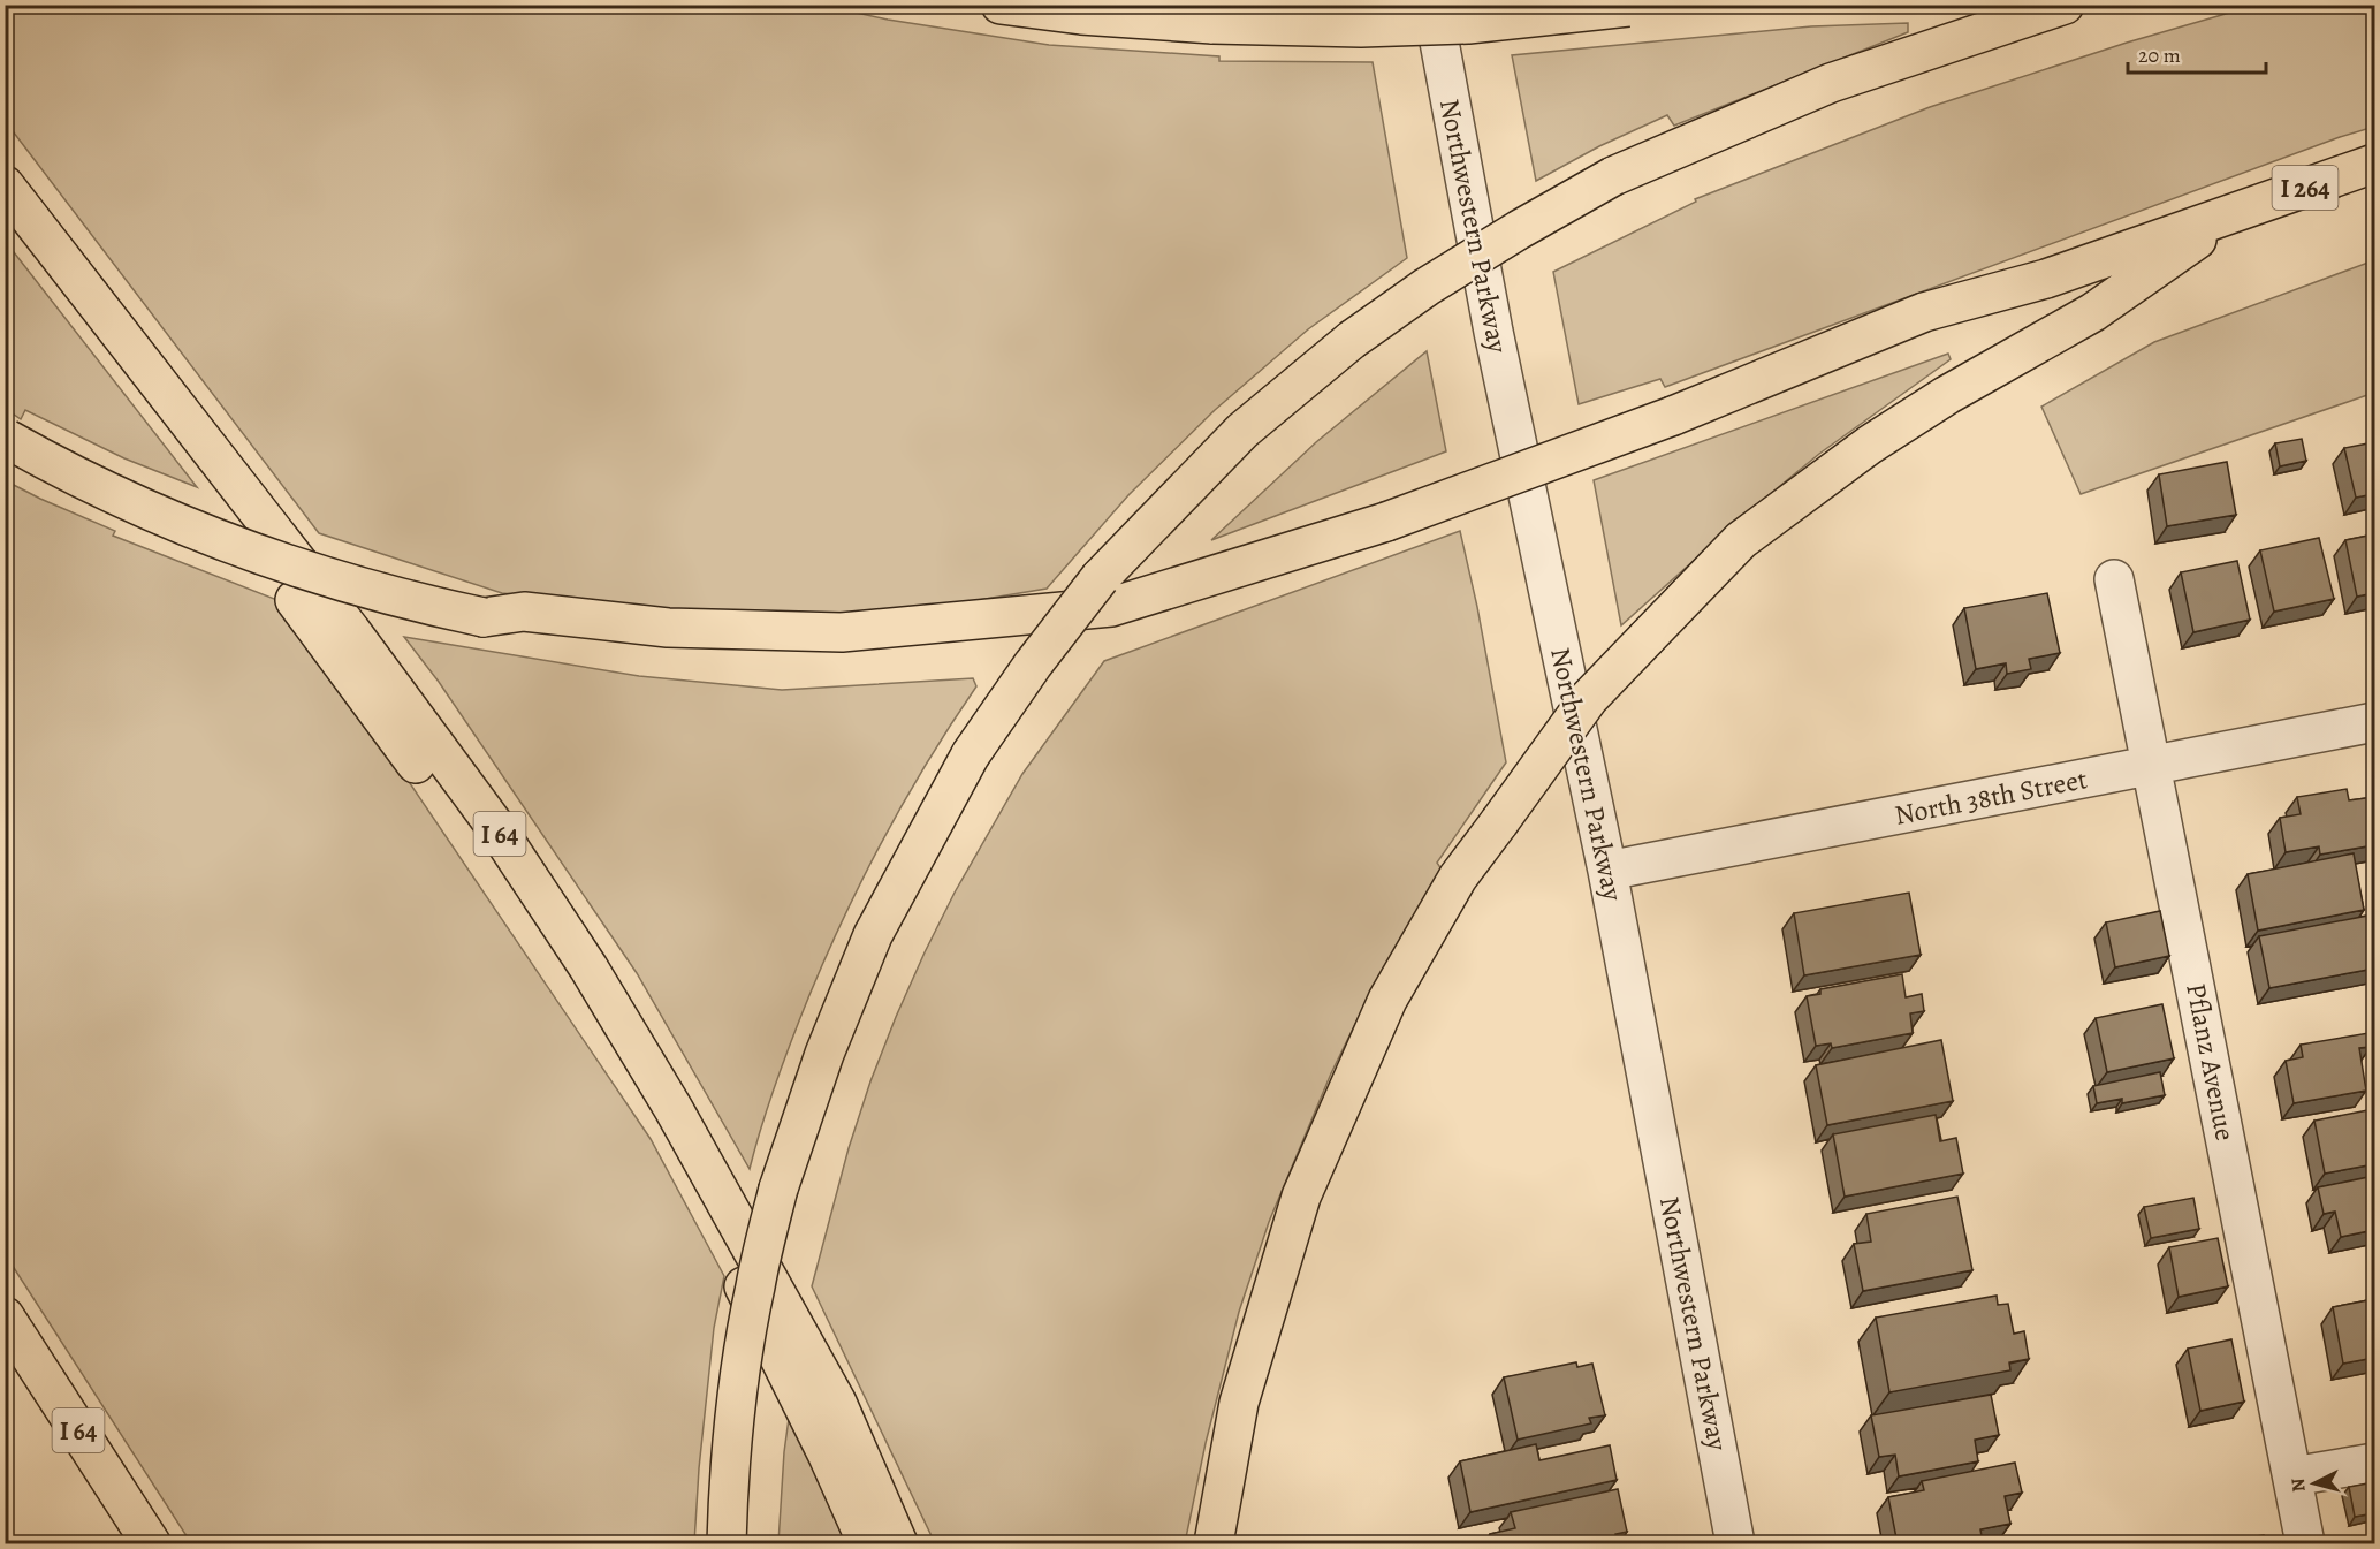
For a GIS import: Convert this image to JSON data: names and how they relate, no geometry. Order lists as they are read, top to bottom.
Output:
{
  "streets": {
    "highway": ["I 264", "I 64"],
    "street": ["Northwestern Parkway", "North 38th Street", "Pflanz Avenue"]
  },
  "crossings": [
    ["Northwestern Parkway", "North 38th Street"],
    ["North 38th Street", "Pflanz Avenue"]
  ],
  "scale_bar": "20 m",
  "north": "left"
}
